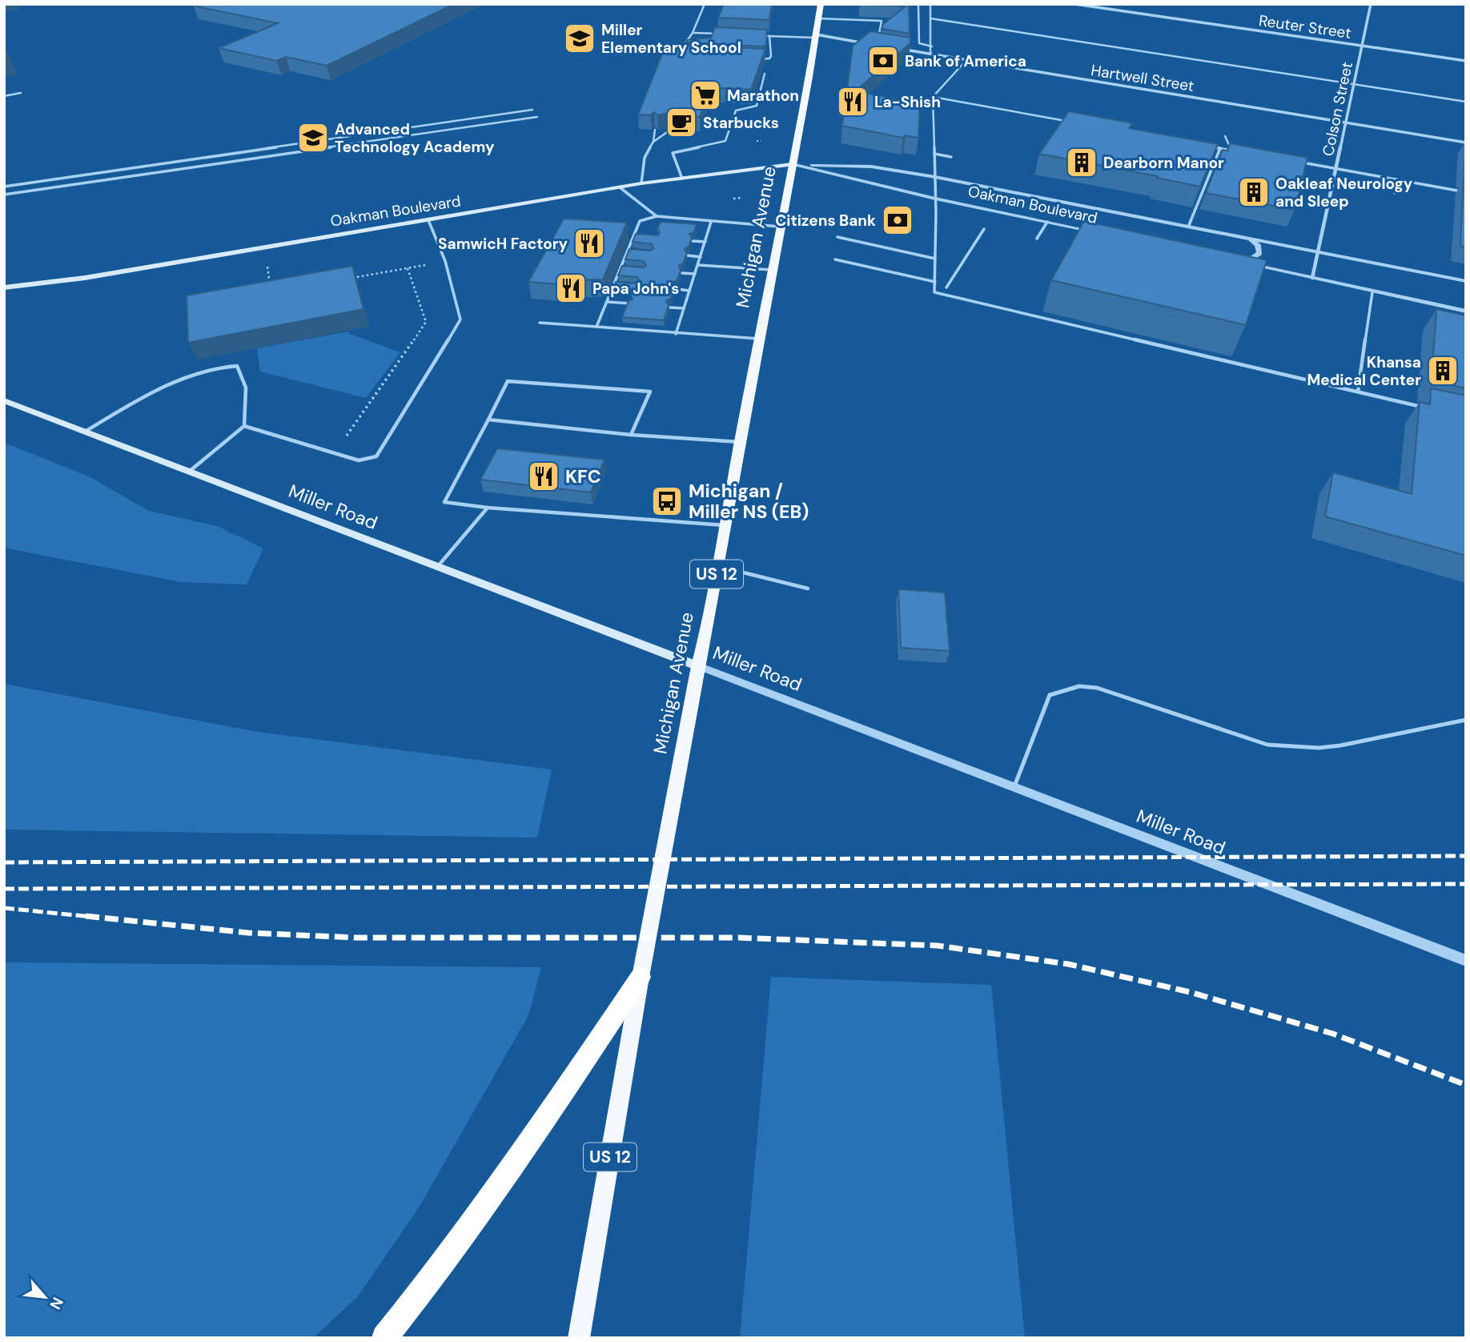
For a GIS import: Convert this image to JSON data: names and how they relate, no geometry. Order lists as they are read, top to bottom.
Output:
{
  "streets": {
    "main road": [
      "Oakman Boulevard",
      "Michigan Avenue",
      "Miller Road",
      "US 12"
    ],
    "street": ["Reuter Street", "Hartwell Street", "Colson Street"]
  },
  "crossings": [
    ["Reuter Street", "Colson Street"],
    ["Hartwell Street", "Colson Street"],
    ["Colson Street", "Oakman Boulevard"],
    ["Oakman Boulevard", "Michigan Avenue"],
    ["Michigan Avenue", "Miller Road"]
  ],
  "places": {
    "school or university": ["Miller Elementary School", "Advanced Technology Academy"],
    "bank": ["Bank of America", "Citizens Bank"],
    "supermarket": ["Marathon"],
    "restaurant": [
      "La-Shish",
      "SamwicH Factory",
      "Papa John's",
      "KFC"
    ],
    "cafe": ["Starbucks"],
    "building": ["Dearborn Manor", "Oakleaf Neurology and Sleep", "Khansa Medical Center"],
    "bus stop": ["Michigan / Miller NS (EB)"]
  },
  "north": "bottom right"
}
